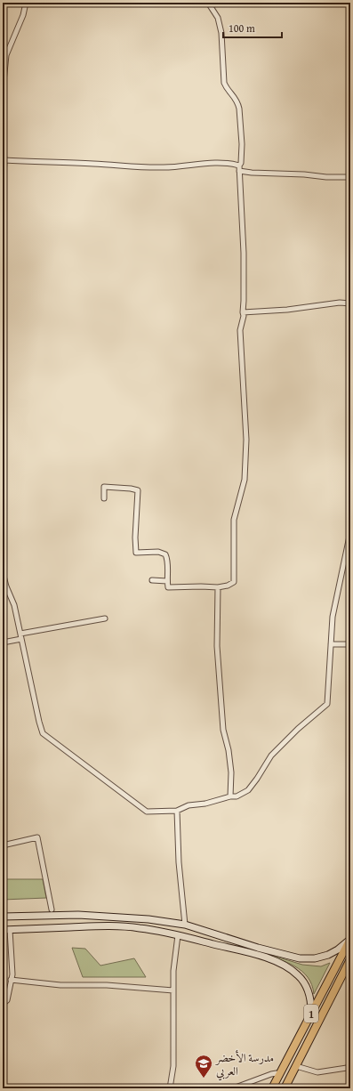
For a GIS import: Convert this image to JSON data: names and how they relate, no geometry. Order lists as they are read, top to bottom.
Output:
{
  "streets": {
    "main road": ["1"]
  },
  "places": {
    "school or university": ["مدرسة الأخضر العربي"]
  },
  "scale_bar": "100 m"
}
